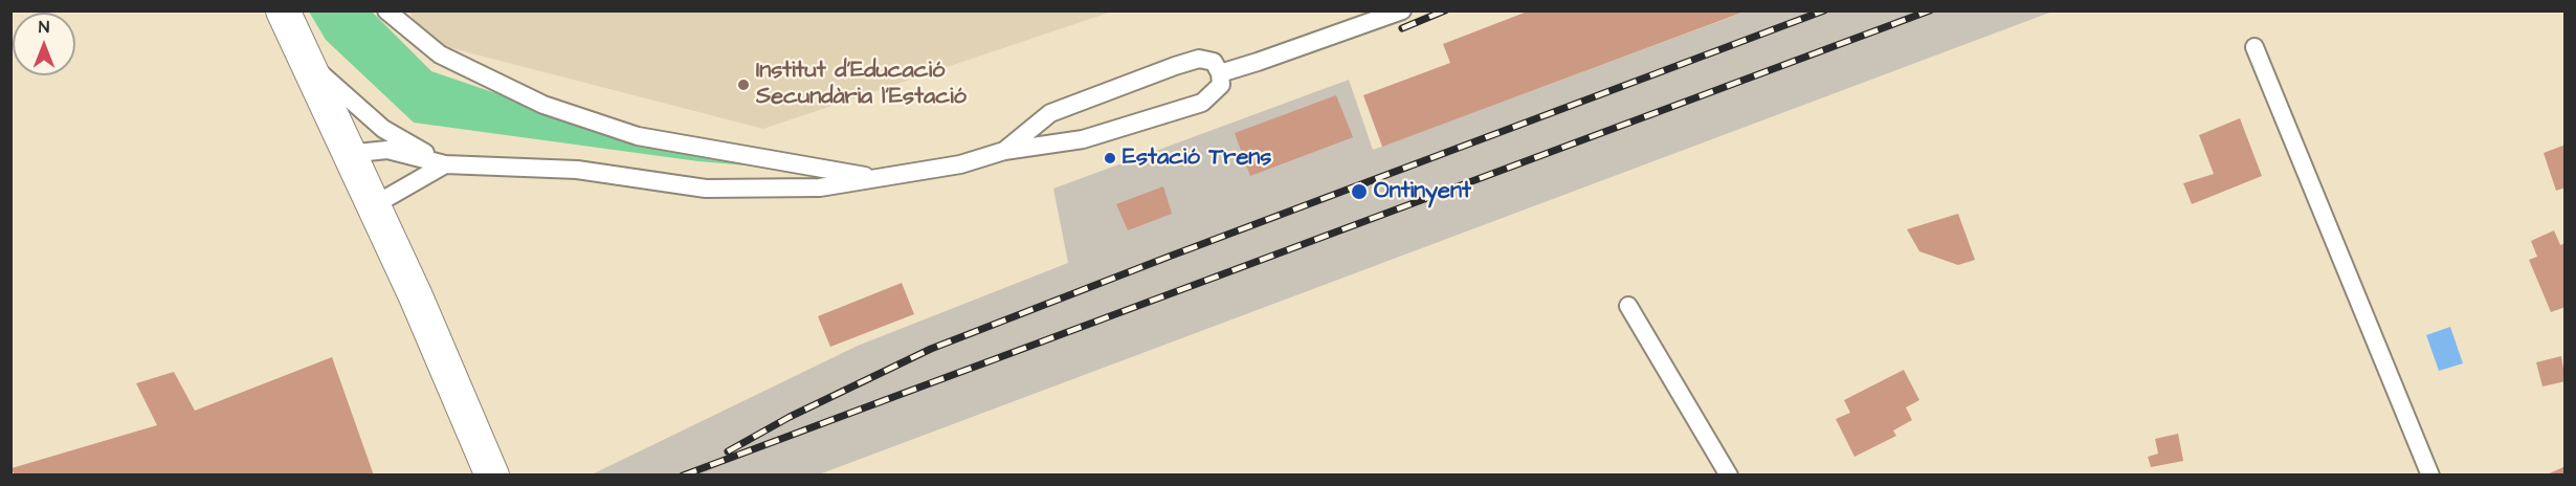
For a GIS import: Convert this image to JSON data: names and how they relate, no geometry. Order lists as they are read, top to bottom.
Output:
{
  "places": ["Institut d'Educació Secundària l'Estació", "Estació Trens", "Ontinyent"],
  "north": "top"
}
